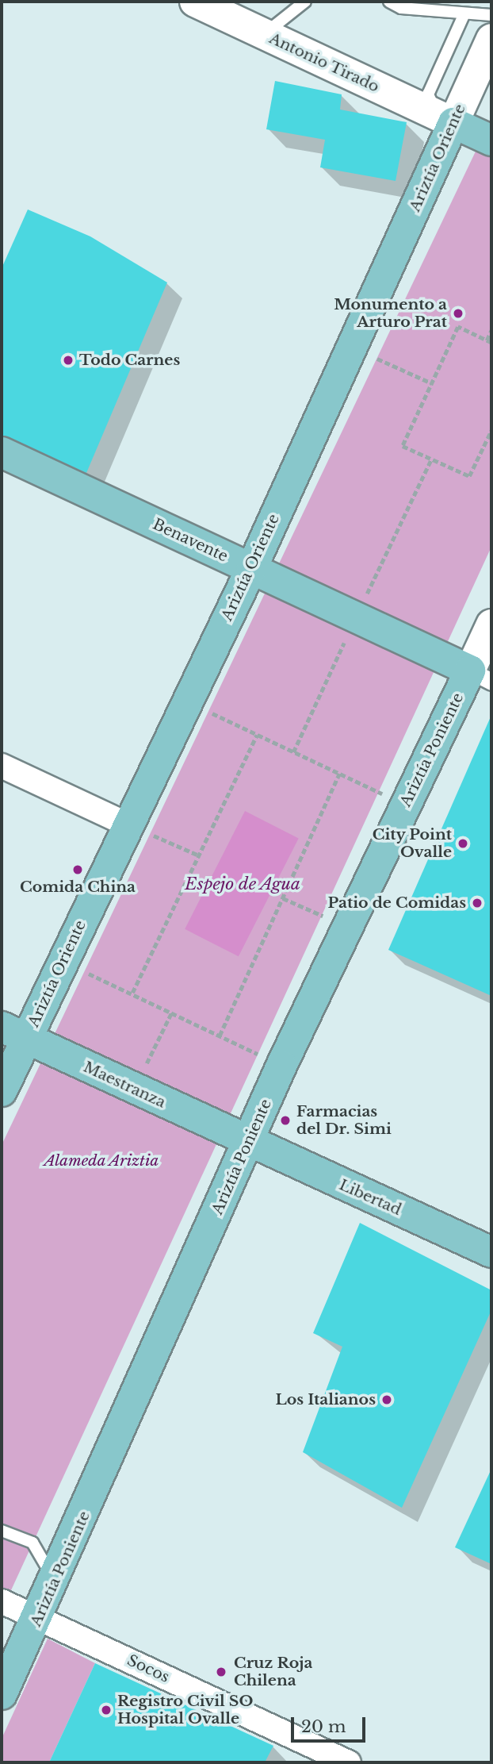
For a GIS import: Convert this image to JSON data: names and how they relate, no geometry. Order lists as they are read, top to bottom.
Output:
{
  "streets": {
    "main road": [
      "Antonio Tirado",
      "Ariztía Oriente",
      "Benavente",
      "Ariztía Poniente",
      "Maestranza",
      "Libertad"
    ],
    "street": ["Socos"]
  },
  "crossings": [
    ["Antonio Tirado", "Ariztía Oriente"],
    ["Ariztía Oriente", "Benavente"],
    ["Ariztía Oriente", "Maestranza"],
    ["Benavente", "Ariztía Poniente"],
    ["Ariztía Poniente", "Maestranza"],
    ["Ariztía Poniente", "Libertad"],
    ["Ariztía Poniente", "Socos"],
    ["Maestranza", "Libertad"]
  ],
  "water": ["Espejo de Agua"],
  "parks": ["Alameda Ariztia"],
  "places": [
    "Monumento a Arturo Prat",
    "Todo Carnes",
    "City Point Ovalle",
    "Comida China",
    "Patio de Comidas",
    "Farmacias del Dr. Simi",
    "Los Italianos",
    "Cruz Roja Chilena",
    "Registro Civil SO Hospital Ovalle"
  ],
  "scale_bar": "20 m"
}
